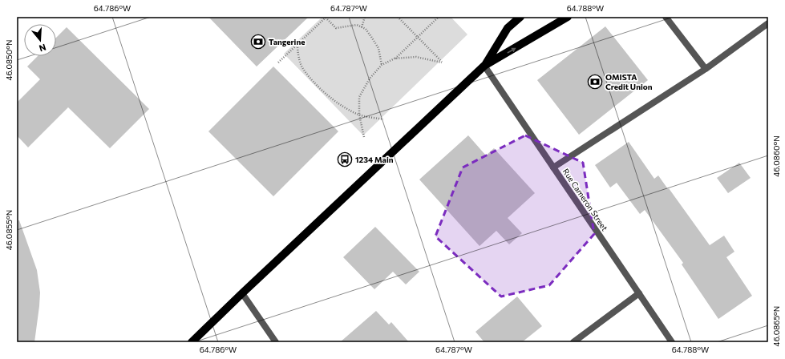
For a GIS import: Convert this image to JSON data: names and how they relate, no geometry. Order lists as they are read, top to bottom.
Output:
{
  "streets": {
    "street": ["Rue Cameron Street"]
  },
  "places": {
    "bank": ["Tangerine", "OMISTA Credit Union"],
    "bus stop": ["1234 Main"]
  },
  "north": "bottom",
  "coordinates": [
    "64.786°W",
    "64.787°W",
    "64.788°W",
    "46.0850°N",
    "46.0860°N",
    "46.0855°N",
    "46.0865°N"
  ]
}
